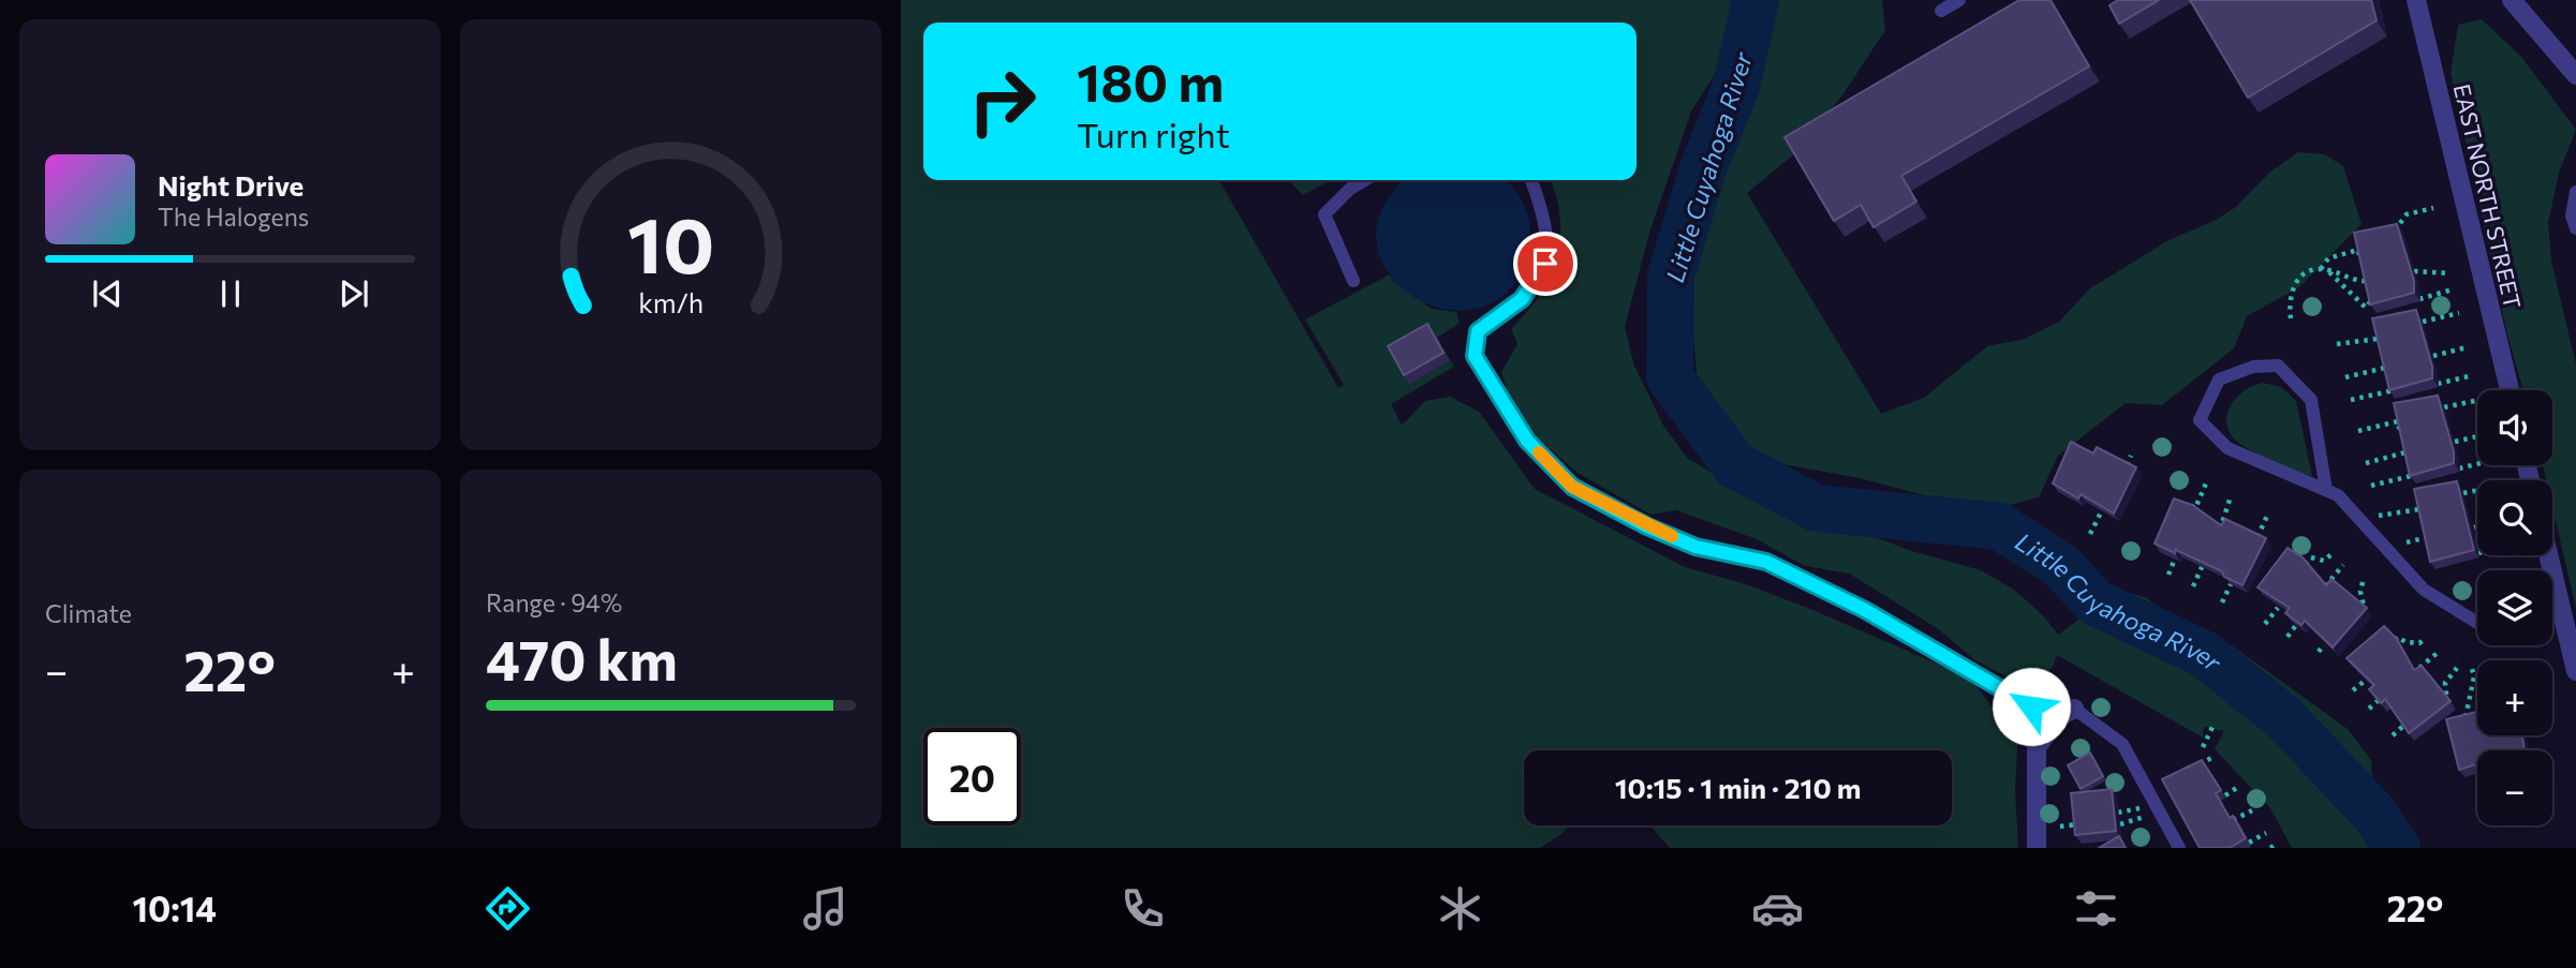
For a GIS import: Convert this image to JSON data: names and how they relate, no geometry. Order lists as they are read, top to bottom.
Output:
{
  "streets": {
    "street": ["EAST NORTH STREET"]
  },
  "water": ["Little Cuyahoga River"],
  "page": {
    "turn": ["180 m", "Turn right"],
    "song": ["Night Drive", "The Halogens"],
    "map_buttons": ["+", "−"],
    "tile": [
      "Climate",
      ["Range · 94%", "470 km"]
    ],
    "heat": ["−", "22°", "+"],
    "limit": "20",
    "trip": "10:15 · 1 min · 210 m",
    "tabs": ["10:14", "22°"],
    "gauge": ["10", "km/h"]
  }
}
